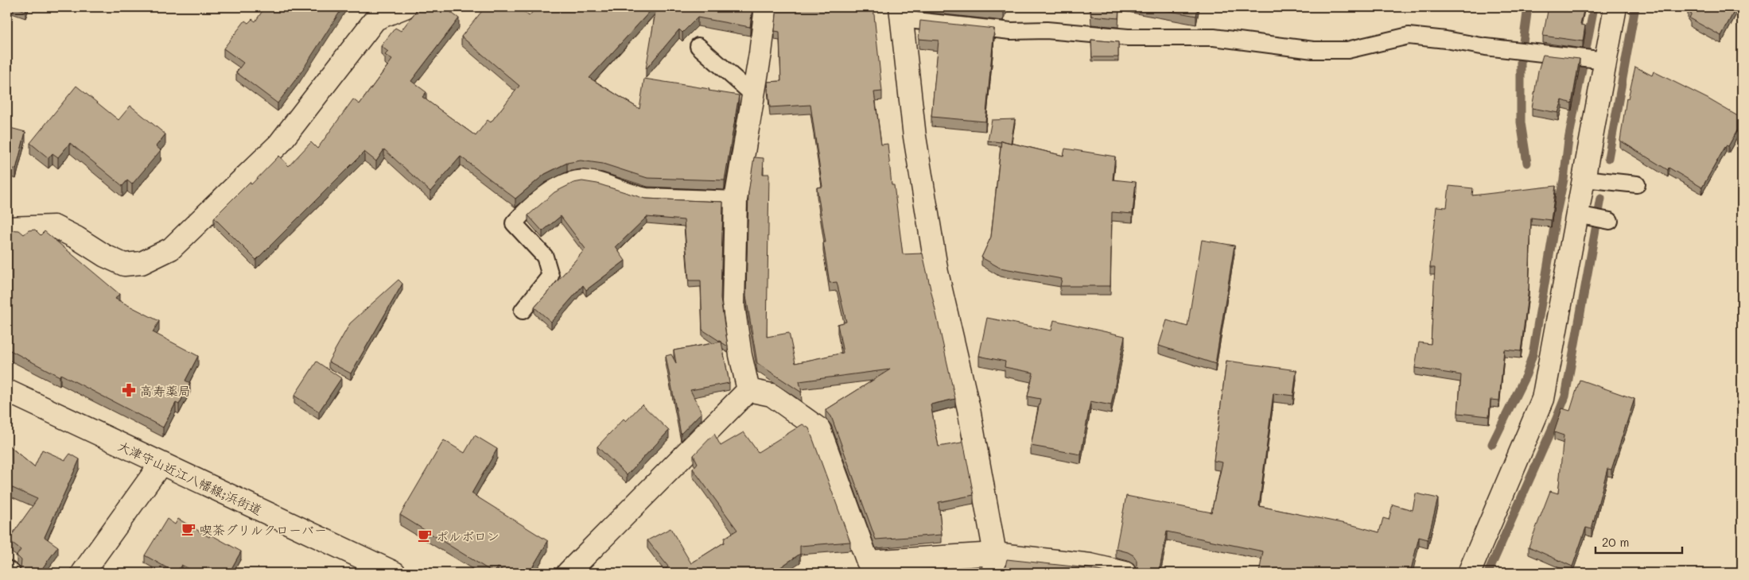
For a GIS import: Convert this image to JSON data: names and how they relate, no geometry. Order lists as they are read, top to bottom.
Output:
{
  "streets": {
    "street": ["大津守山近江八幡線;浜街道"]
  },
  "places": {
    "pharmacy": ["高寿薬局"],
    "cafe": ["喫茶グリルクローバー", "ポルボロン"]
  },
  "scale_bar": "20 m"
}
